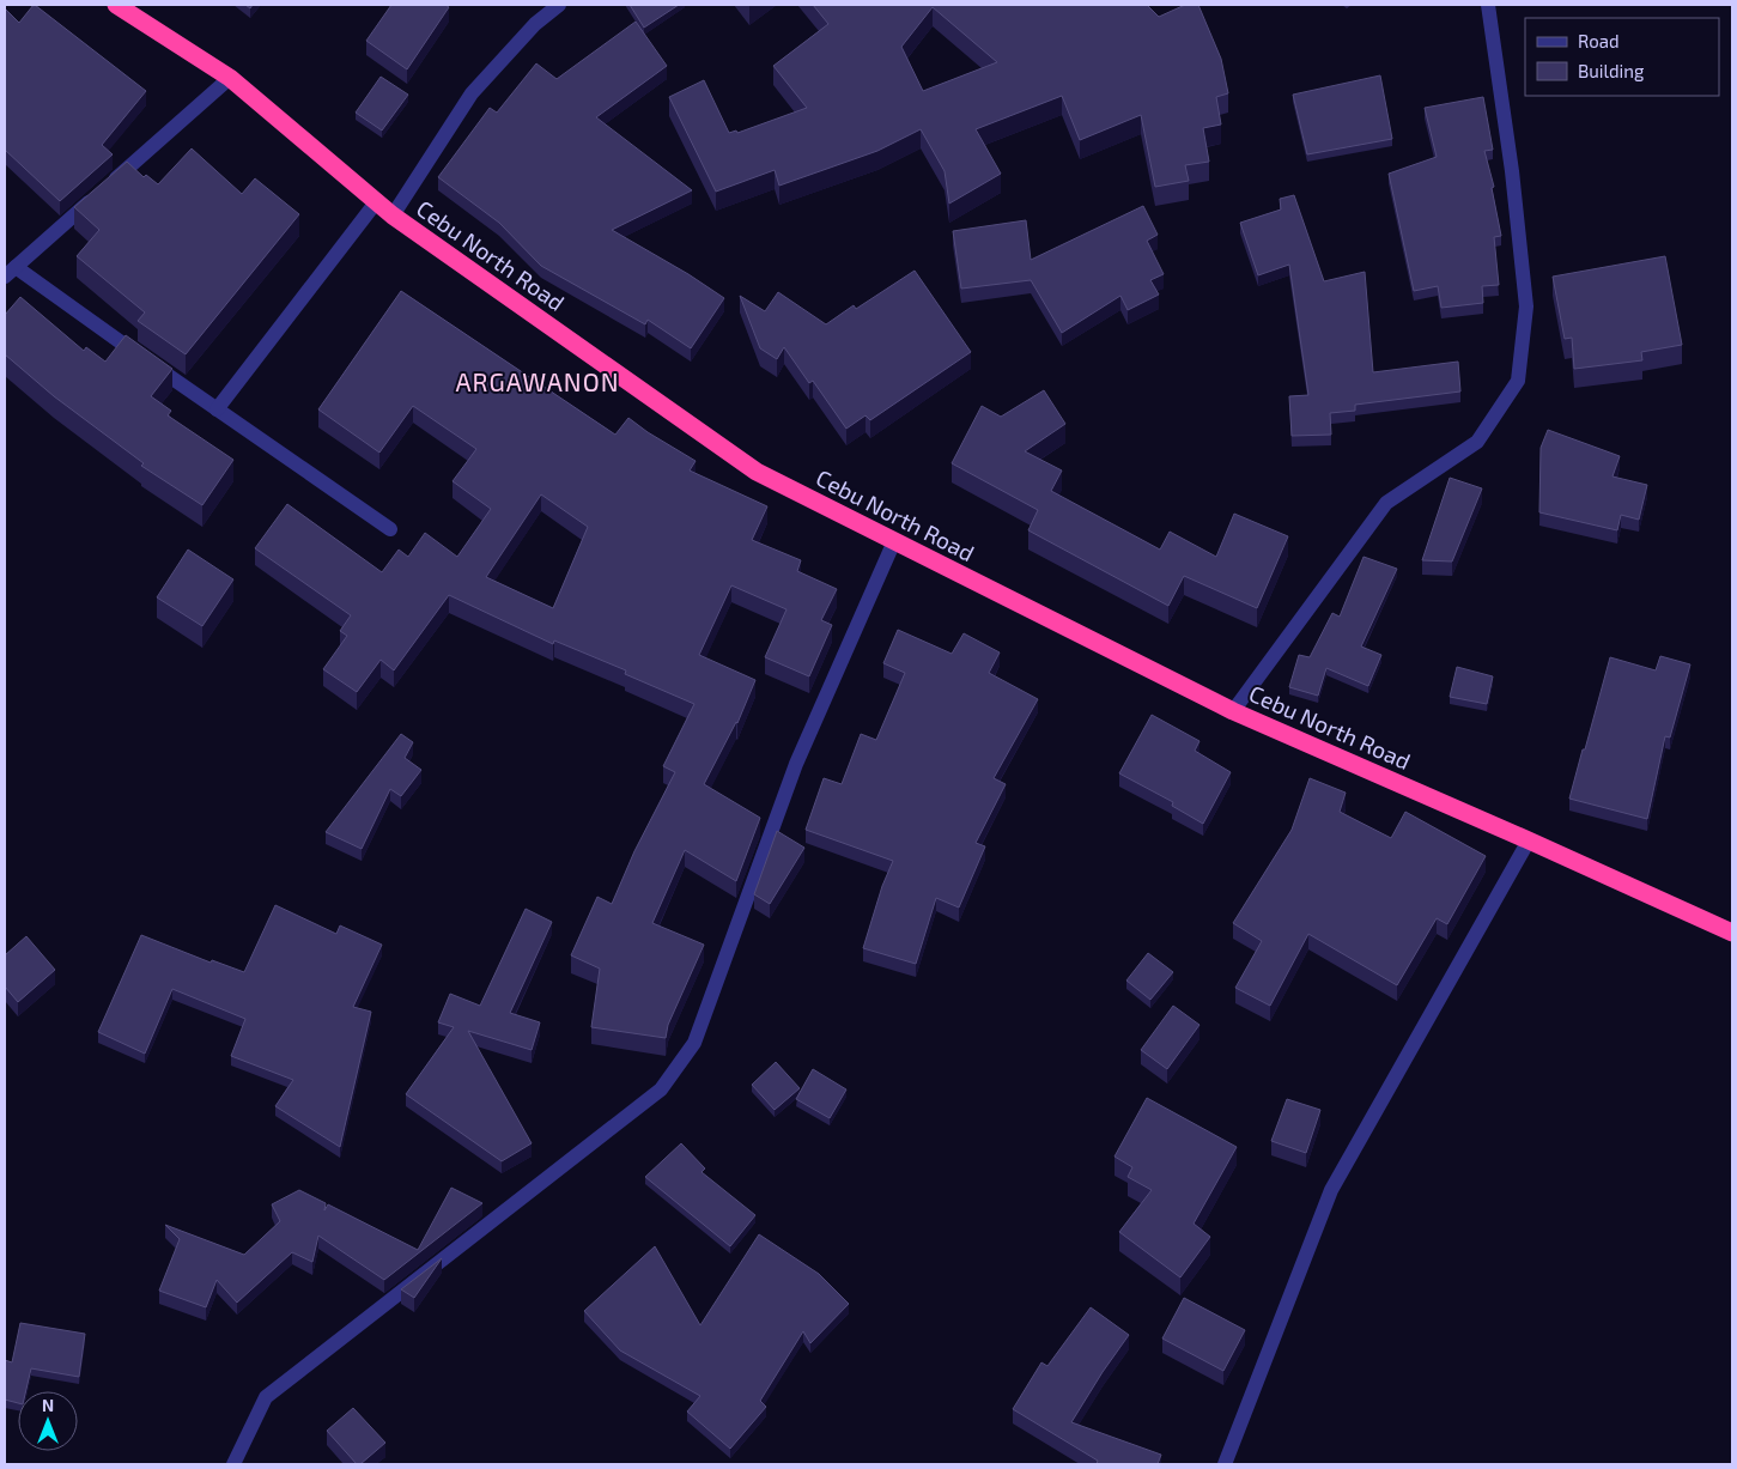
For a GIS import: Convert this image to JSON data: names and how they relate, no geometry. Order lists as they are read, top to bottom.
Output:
{
  "streets": {
    "highway": ["Cebu North Road"]
  },
  "districts": ["ARGAWANON"],
  "legend": ["Road", "Building"],
  "north": "top"
}
